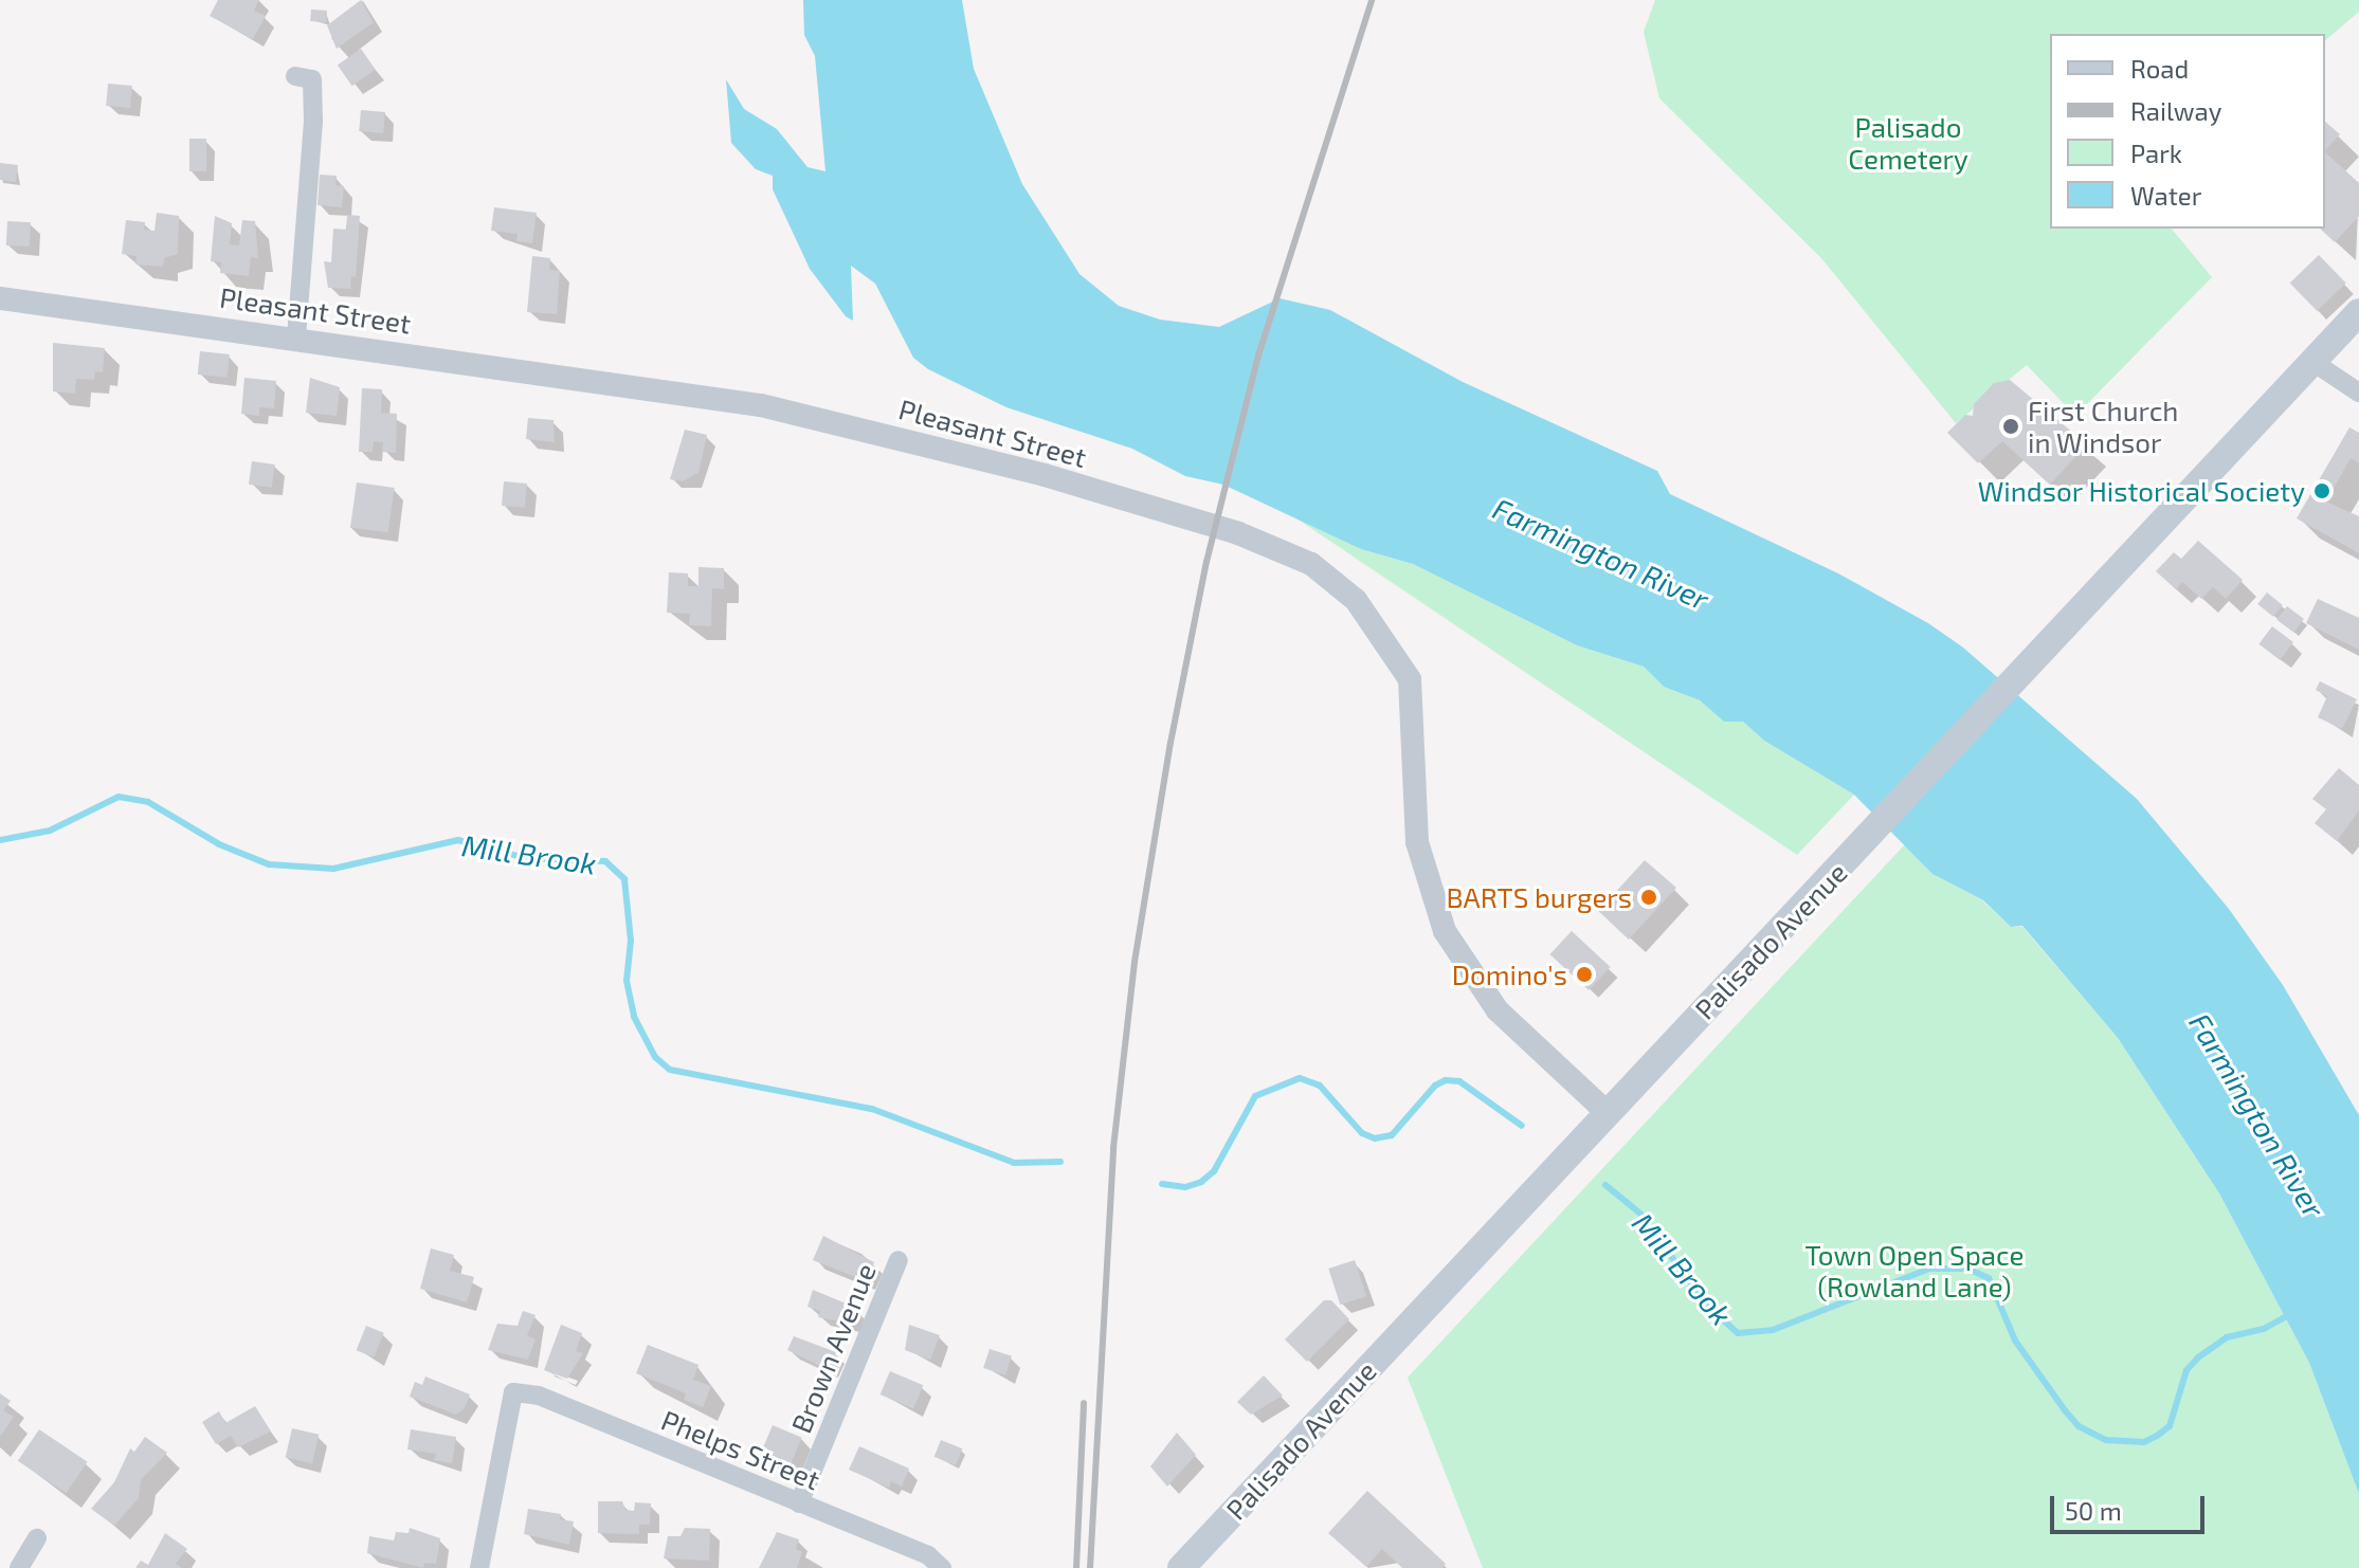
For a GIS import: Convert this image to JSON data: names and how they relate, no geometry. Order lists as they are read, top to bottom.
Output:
{
  "streets": {
    "main road": ["Palisado Avenue"],
    "street": ["Pleasant Street", "Brown Avenue", "Phelps Street"]
  },
  "crossings": [
    ["Pleasant Street", "Palisado Avenue"],
    ["Brown Avenue", "Phelps Street"]
  ],
  "water": ["Farmington River", "Mill Brook"],
  "parks": ["Palisado Cemetery", "Town Open Space (Rowland Lane)"],
  "places": [
    "First Church in Windsor",
    "Windsor Historical Society",
    "BARTS burgers",
    "Domino's"
  ],
  "legend": [
    "Road",
    "Railway",
    "Park",
    "Water"
  ],
  "scale_bar": "50 m"
}
